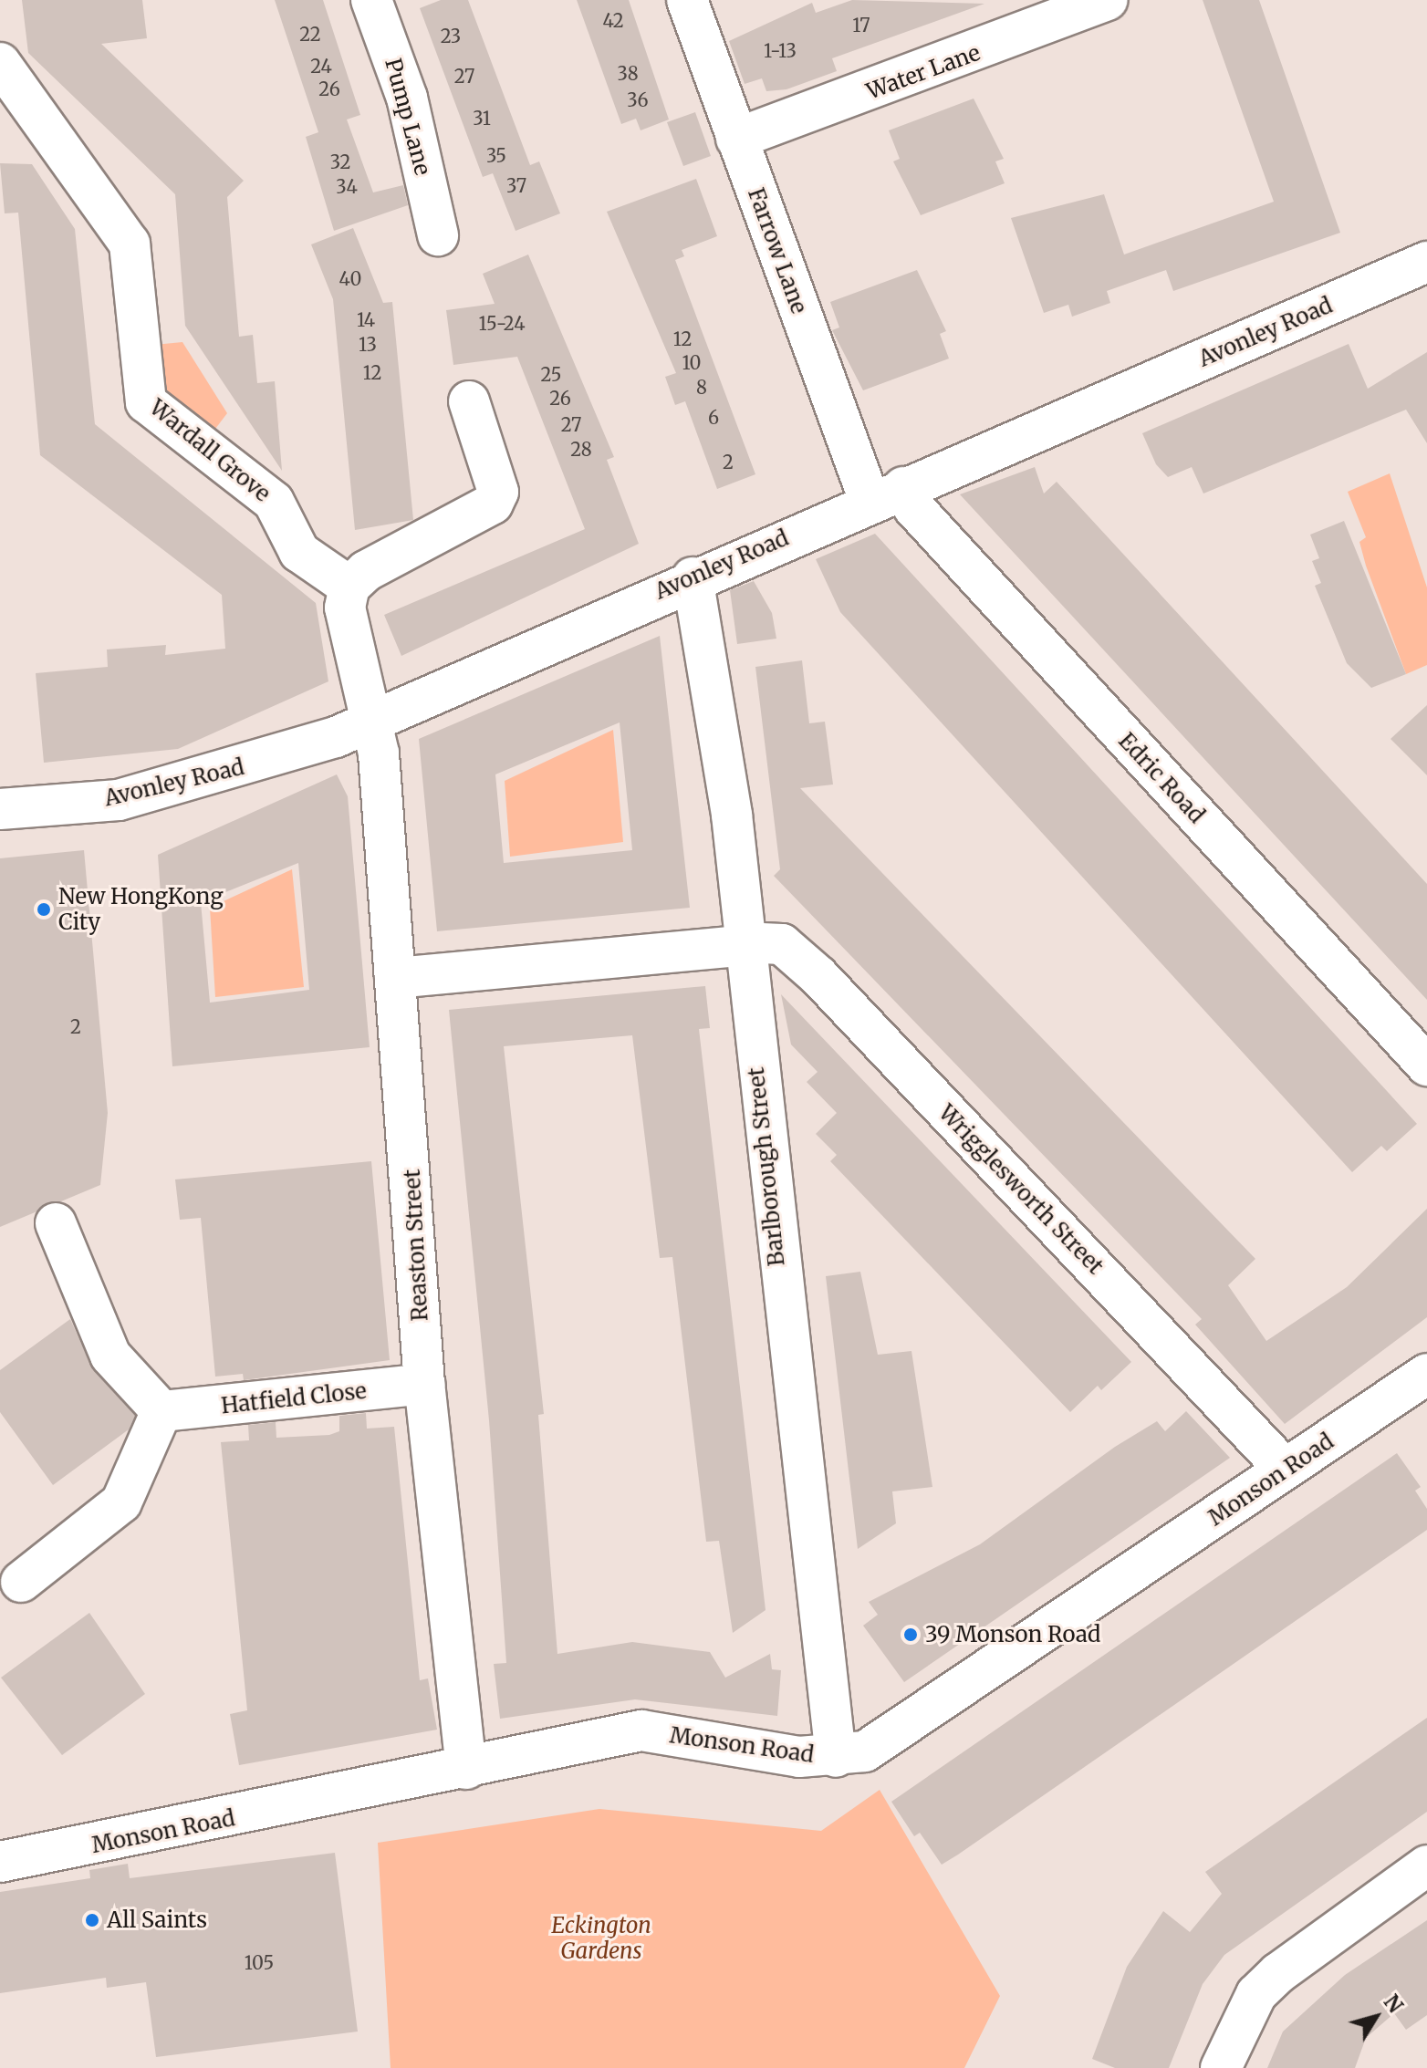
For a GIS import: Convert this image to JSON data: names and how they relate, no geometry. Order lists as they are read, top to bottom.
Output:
{
  "streets": {
    "street": [
      "Water Lane",
      "Pump Lane",
      "Farrow Lane",
      "Avonley Road",
      "Wardall Grove",
      "Edric Road",
      "Barlborough Street",
      "Wrigglesworth Street",
      "Reaston Street",
      "Hatfield Close",
      "Monson Road"
    ]
  },
  "crossings": [
    ["Water Lane", "Farrow Lane"],
    ["Farrow Lane", "Avonley Road"],
    ["Farrow Lane", "Edric Road"],
    ["Avonley Road", "Edric Road"],
    ["Avonley Road", "Barlborough Street"],
    ["Avonley Road", "Reaston Street"],
    ["Wardall Grove", "Reaston Street"],
    ["Barlborough Street", "Wrigglesworth Street"],
    ["Barlborough Street", "Monson Road"],
    ["Wrigglesworth Street", "Reaston Street"],
    ["Wrigglesworth Street", "Monson Road"],
    ["Reaston Street", "Hatfield Close"],
    ["Reaston Street", "Monson Road"]
  ],
  "parks": ["Eckington Gardens"],
  "places": ["New HongKong City", "39 Monson Road", "All Saints"],
  "house_numbers": [
    "42",
    "17",
    "22",
    "23",
    "1-13",
    "24",
    "38",
    "27",
    "26",
    "36",
    "31",
    "35",
    "32",
    "37",
    "34",
    "40",
    "14",
    "15-24",
    "12",
    "13",
    "10",
    "12",
    "25",
    "8",
    "26",
    "6",
    "27",
    "28",
    "2",
    "2",
    "105"
  ],
  "north": "top right"
}
